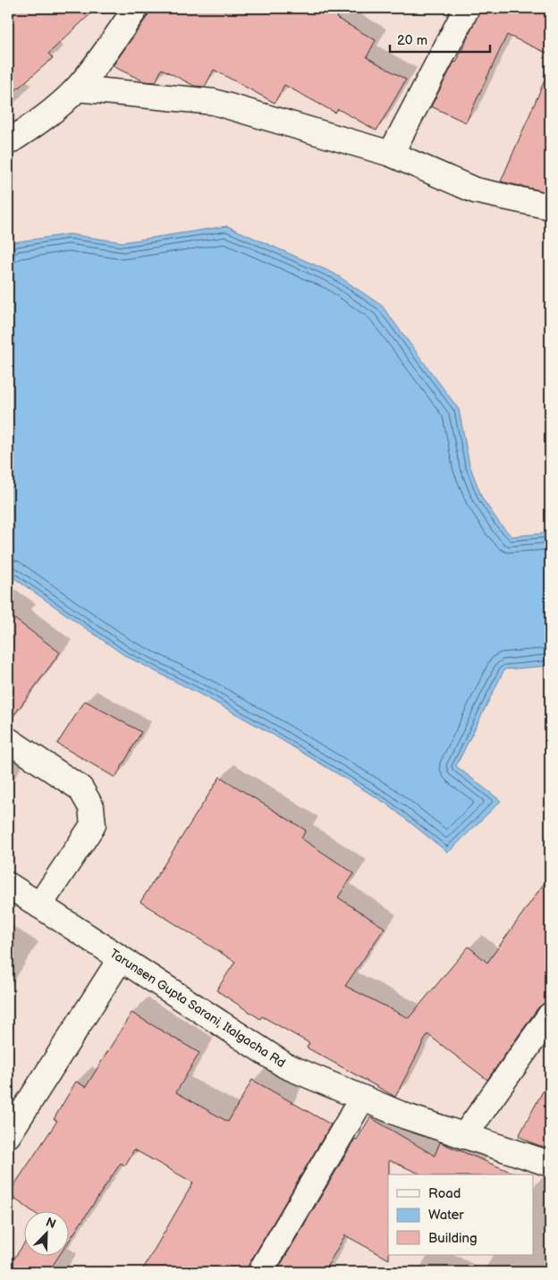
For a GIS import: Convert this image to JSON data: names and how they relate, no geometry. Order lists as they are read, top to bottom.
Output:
{
  "streets": {
    "street": ["Tarunsen Gupta Sarani, Italgacha Rd"]
  },
  "legend": ["Road", "Water", "Building"],
  "scale_bar": "20 m",
  "north": "top right"
}
